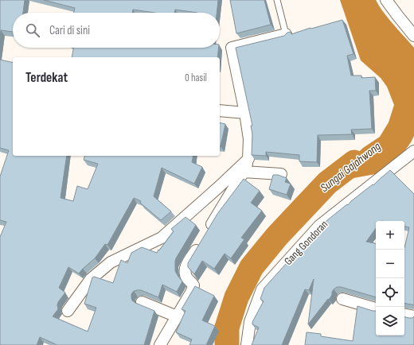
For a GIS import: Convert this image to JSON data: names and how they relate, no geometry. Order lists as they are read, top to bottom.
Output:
{
  "streets": {
    "street": ["Gang Gondoran"]
  },
  "water": ["Sungai Gajahwong"],
  "page": {
    "search": "Cari di sini",
    "heading": ["Terdekat", "0 hasil"],
    "map_buttons": ["+", "−"]
  }
}
